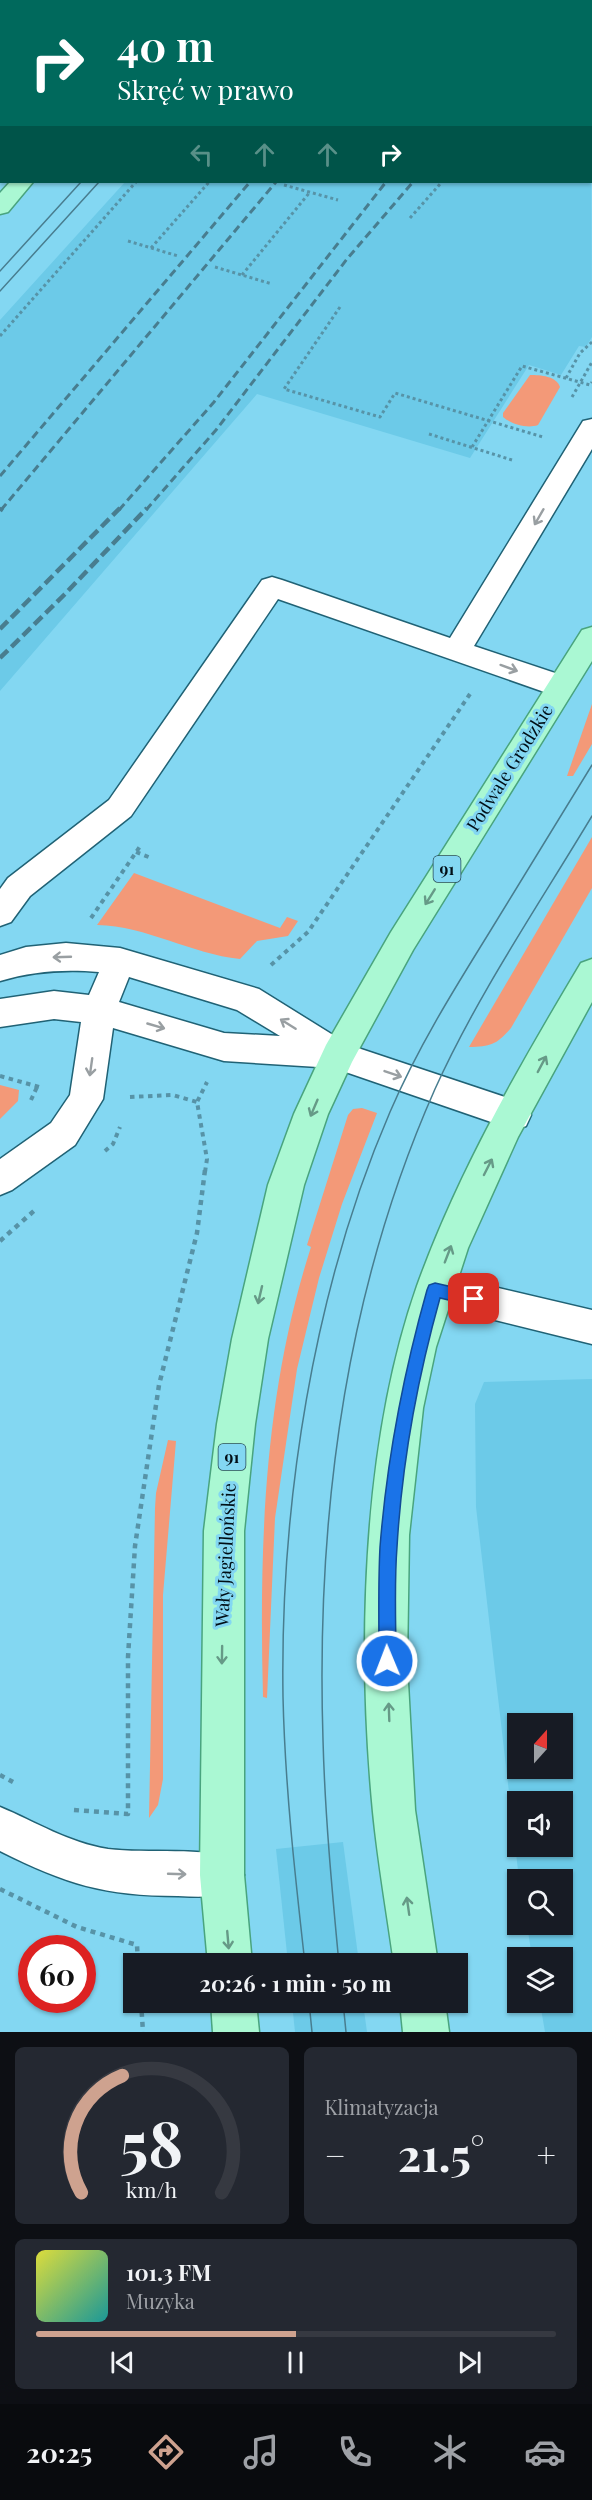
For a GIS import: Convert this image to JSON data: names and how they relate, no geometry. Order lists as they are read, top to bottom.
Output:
{
  "streets": {
    "main road": ["Podwale Grodzkie", "91", "Wały Jagiellońskie"]
  },
  "crossings": [
    ["Podwale Grodzkie", "Wały Jagiellońskie"]
  ],
  "north": "top",
  "page": {
    "turn": ["40 m", "Skręć w prawo"],
    "limit": "60",
    "trip": "20:26 · 1 min · 50 m",
    "tile": "Klimatyzacja",
    "heat": ["−", "21.5°", "+"],
    "song": ["101.3 FM", "Muzyka"],
    "tabs": "20:25",
    "gauge": ["58", "km/h"]
  }
}
